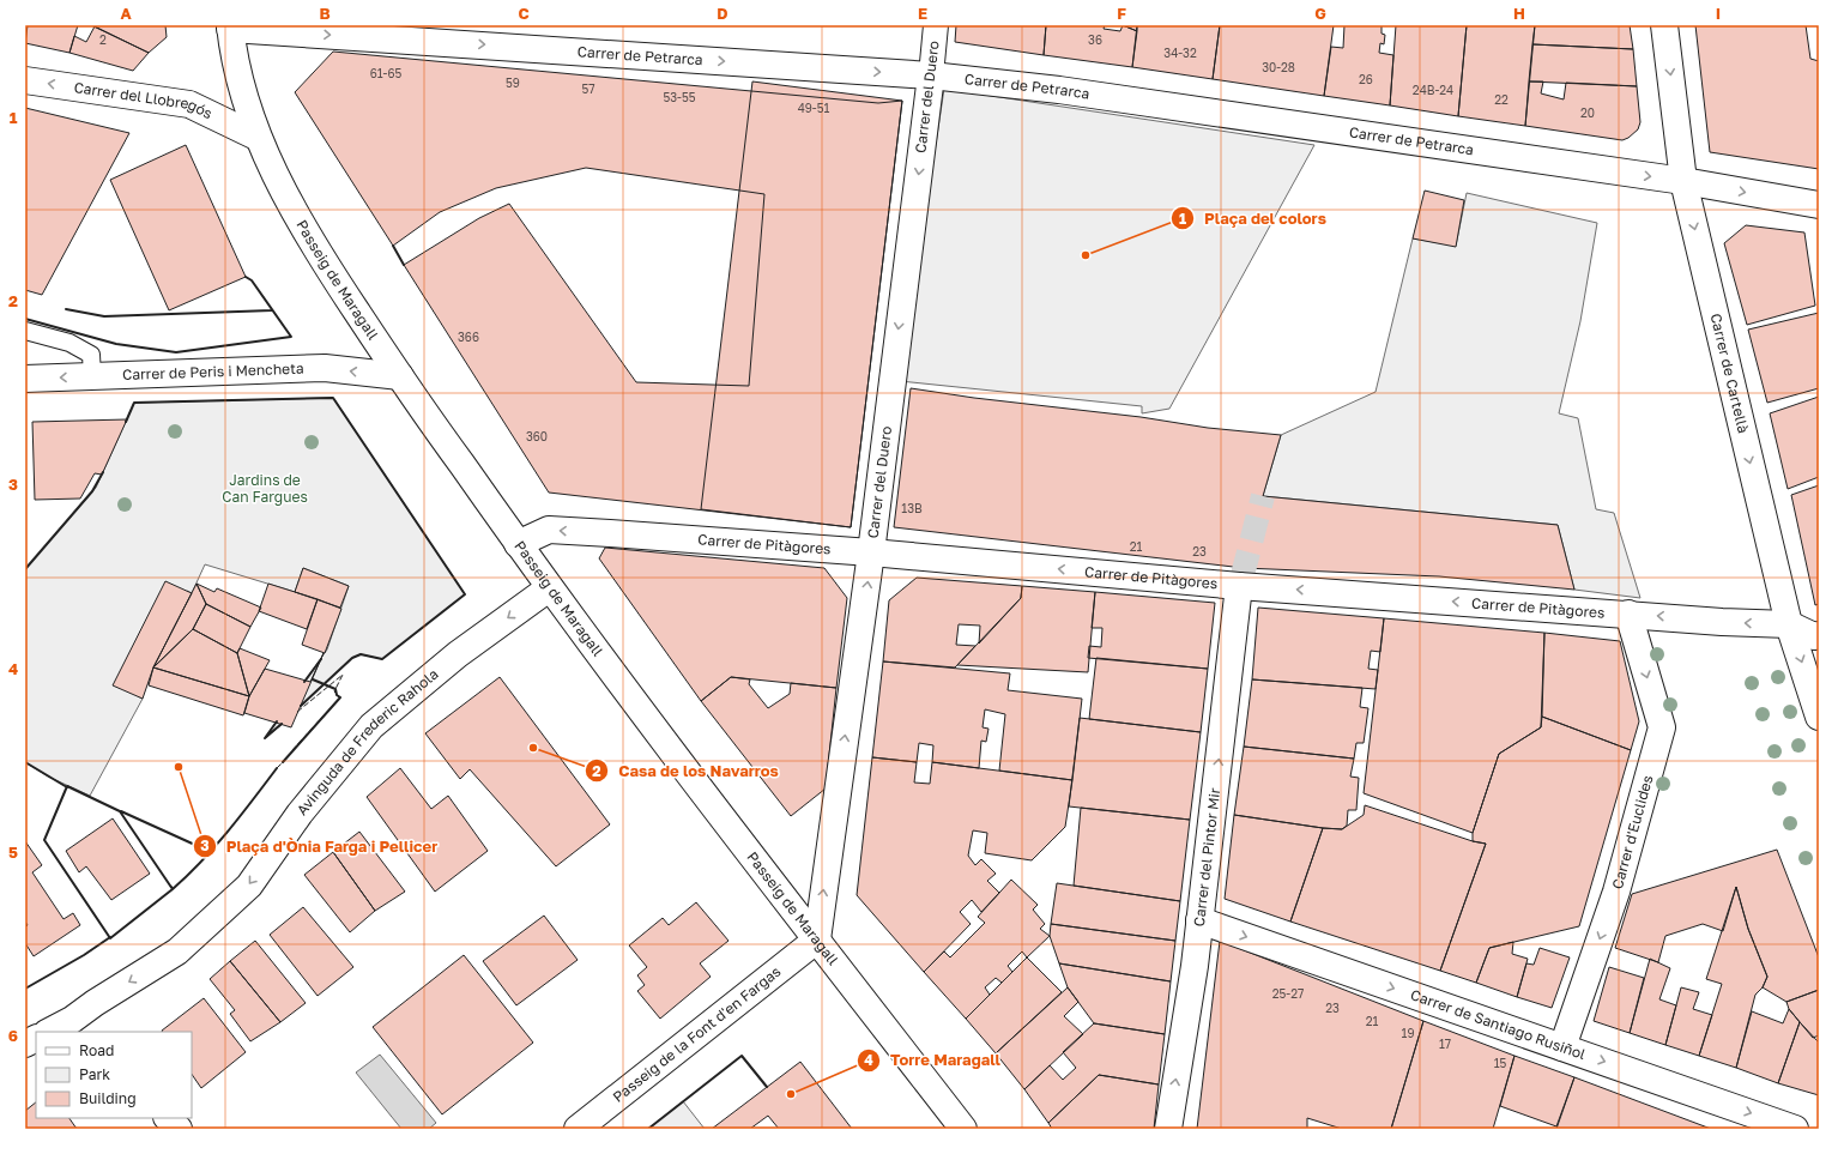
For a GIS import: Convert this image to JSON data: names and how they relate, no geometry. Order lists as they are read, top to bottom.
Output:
{
  "streets": {
    "street": [
      "Carrer de Petrarca",
      "Carrer del Duero",
      "Carrer del Llobregós",
      "Passeig de Maragall",
      "Carrer de Peris i Mencheta",
      "Carrer de Cartellà",
      "Carrer de Pitàgores",
      "Avinguda de Frederic Rahola",
      "Carrer d'Euclides",
      "Carrer del Pintor Mir",
      "Carrer de Santiago Rusiñol",
      "Passeig de la Font d'en Fargas"
    ]
  },
  "crossings": [
    ["Carrer de Petrarca", "Carrer del Duero"],
    ["Carrer de Petrarca", "Passeig de Maragall"],
    ["Carrer de Petrarca", "Carrer de Cartellà"],
    ["Carrer del Duero", "Passeig de Maragall"],
    ["Carrer del Duero", "Carrer de Pitàgores"],
    ["Carrer del Duero", "Passeig de la Font d'en Fargas"],
    ["Carrer del Llobregós", "Passeig de Maragall"],
    ["Passeig de Maragall", "Carrer de Peris i Mencheta"],
    ["Passeig de Maragall", "Carrer de Pitàgores"],
    ["Passeig de Maragall", "Avinguda de Frederic Rahola"],
    ["Passeig de Maragall", "Passeig de la Font d'en Fargas"],
    ["Carrer de Cartellà", "Carrer de Pitàgores"],
    ["Carrer de Pitàgores", "Carrer d'Euclides"],
    ["Carrer de Pitàgores", "Carrer del Pintor Mir"],
    ["Carrer d'Euclides", "Carrer de Santiago Rusiñol"],
    ["Carrer del Pintor Mir", "Carrer de Santiago Rusiñol"]
  ],
  "one_way": [
    "Carrer de Petrarca",
    "Carrer del Llobregós",
    "Carrer de Peris i Mencheta",
    "Carrer de Cartellà",
    "Carrer de Pitàgores",
    "Avinguda de Frederic Rahola",
    "Carrer d'Euclides",
    "Carrer del Pintor Mir",
    "Carrer de Santiago Rusiñol"
  ],
  "parks": ["Jardins de Can Fargues"],
  "places": [
    "Plaça del colors",
    "Casa de los Navarros",
    "Plaça d'Ònia Farga i Pellicer",
    "Torre Maragall"
  ],
  "house_numbers": [
    "2",
    "36",
    "34-32",
    "30-28",
    "61-65",
    "26",
    "59",
    "57",
    "24B-24",
    "53-55",
    "22",
    "49-51",
    "20",
    "366",
    "360",
    "13B",
    "21",
    "23",
    "25-27",
    "23",
    "21",
    "19",
    "17",
    "15"
  ],
  "legend": ["Road", "Park", "Building"],
  "grid": {
    "columns": [
      "A",
      "B",
      "C",
      "D",
      "E",
      "F",
      "G",
      "H",
      "I"
    ],
    "rows": [
      "1",
      "2",
      "3",
      "4",
      "5",
      "6"
    ]
  }
}
